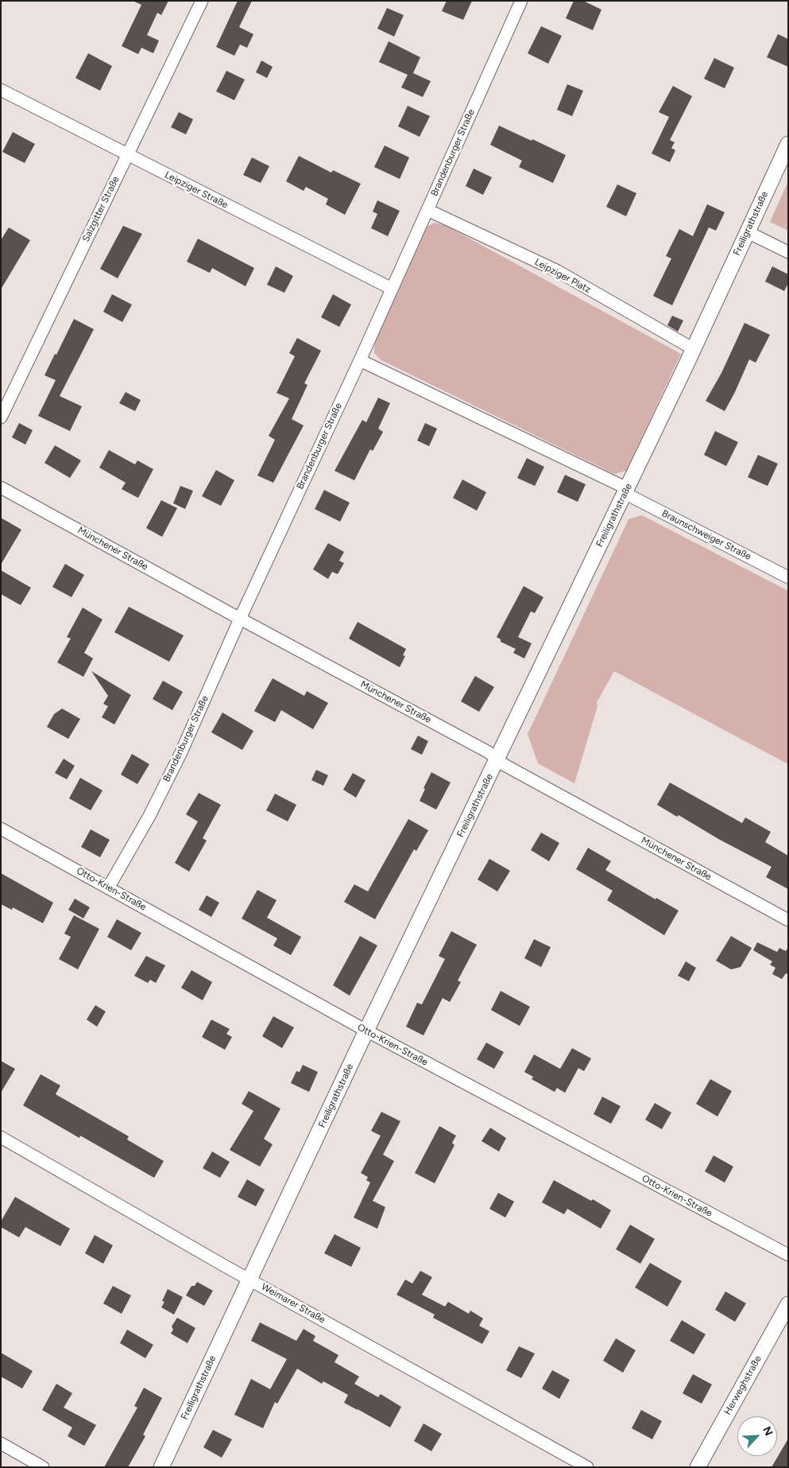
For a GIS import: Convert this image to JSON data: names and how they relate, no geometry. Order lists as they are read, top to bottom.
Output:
{
  "streets": {
    "street": [
      "Brandenburger Straße",
      "Leipziger Straße",
      "Salzgitter Straße",
      "Freiligrathstraße",
      "Leipziger Platz",
      "Braunschweiger Straße",
      "Münchener Straße",
      "Otto-Krien-Straße",
      "Weimarer Straße",
      "Herweghstraße"
    ]
  },
  "crossings": [
    ["Brandenburger Straße", "Leipziger Straße"],
    ["Brandenburger Straße", "Leipziger Platz"],
    ["Brandenburger Straße", "Münchener Straße"],
    ["Brandenburger Straße", "Otto-Krien-Straße"],
    ["Leipziger Straße", "Salzgitter Straße"],
    ["Freiligrathstraße", "Leipziger Platz"],
    ["Freiligrathstraße", "Braunschweiger Straße"],
    ["Freiligrathstraße", "Münchener Straße"],
    ["Freiligrathstraße", "Otto-Krien-Straße"],
    ["Freiligrathstraße", "Weimarer Straße"]
  ],
  "north": "top right"
}
